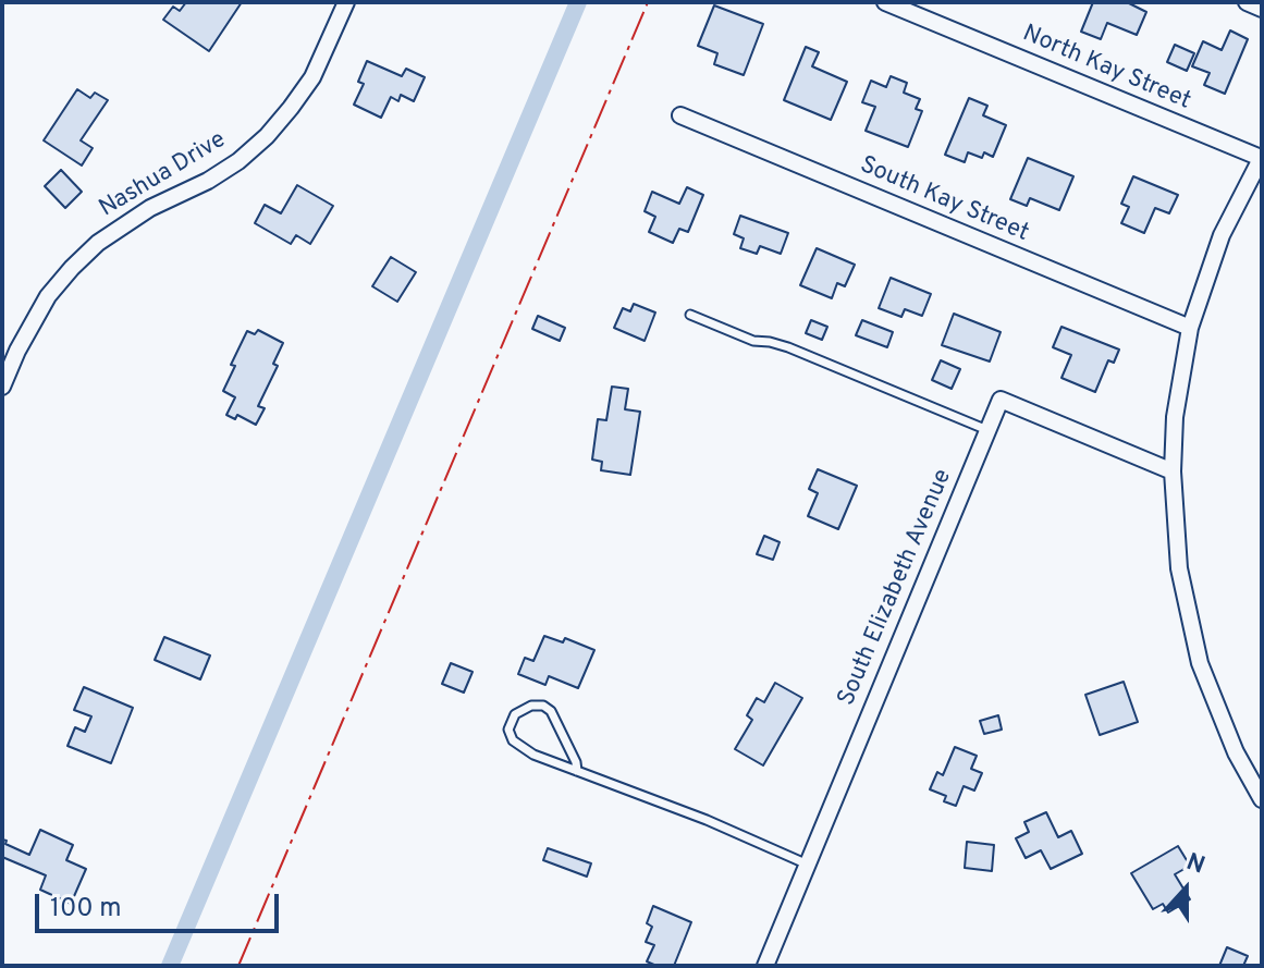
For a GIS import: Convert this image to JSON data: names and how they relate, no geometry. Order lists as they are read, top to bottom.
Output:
{
  "streets": {
    "street": [
      "North Kay Street",
      "Nashua Drive",
      "South Kay Street",
      "South Elizabeth Avenue"
    ]
  },
  "scale_bar": "100 m",
  "north": "top"
}
